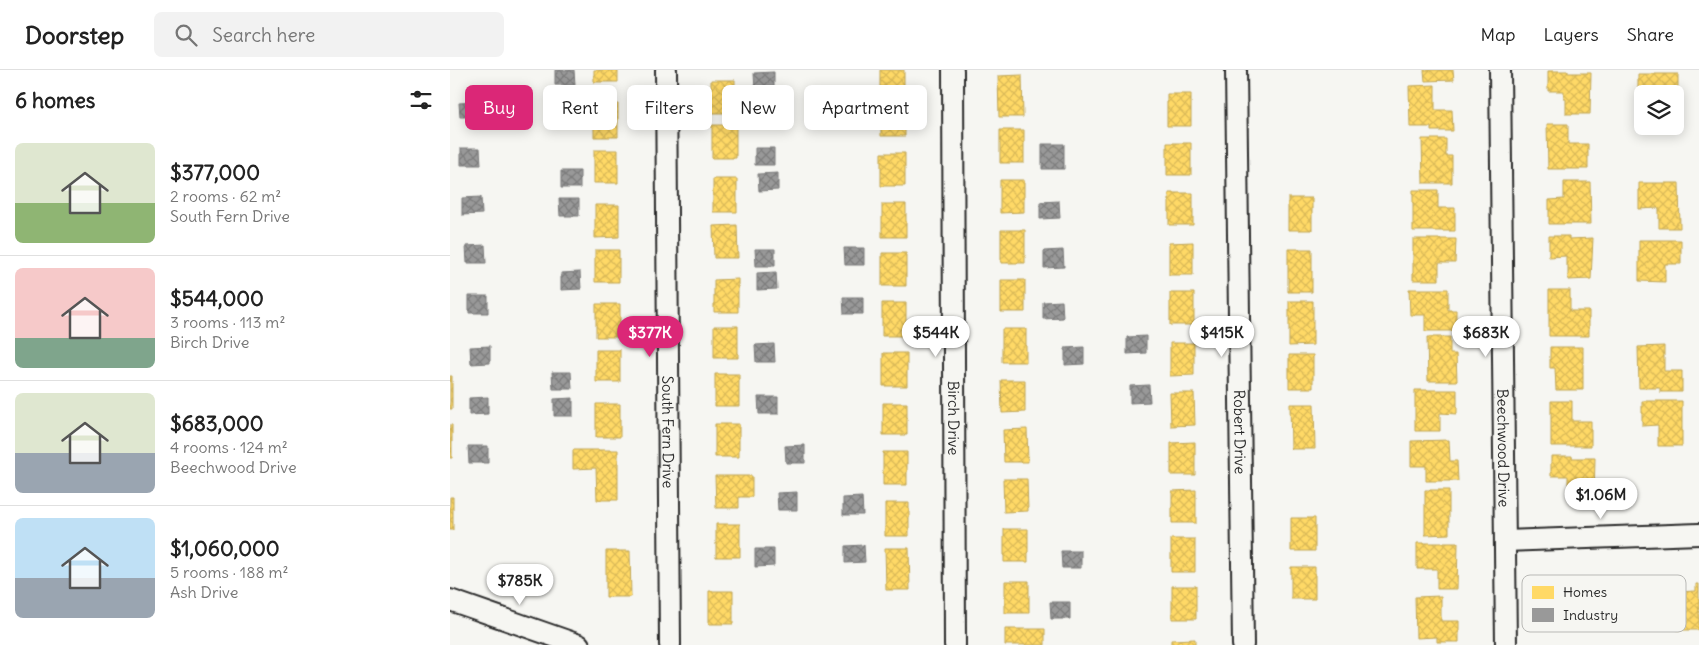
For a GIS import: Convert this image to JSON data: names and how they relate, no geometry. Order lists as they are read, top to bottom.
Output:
{
  "streets": {
    "street": [
      "Birch Drive",
      "South Fern Drive",
      "Robert Drive",
      "Beechwood Drive"
    ]
  },
  "legend": ["Homes", "Industry"],
  "page": {
    "header": "Doorstep",
    "search": "Search here",
    "nav": ["Map", "Layers", "Share"],
    "heading": "6 homes",
    "chip": [
      "Buy",
      "Rent",
      "Filters",
      "New",
      "Apartment"
    ],
    "list": [
      {
        "name": "$377,000",
        "note": "2 rooms · 62 m² · South Fern Drive"
      },
      {
        "name": "$544,000",
        "note": "3 rooms · 113 m² · Birch Drive"
      },
      {
        "name": "$683,000",
        "note": "4 rooms · 124 m² · Beechwood Drive"
      },
      {
        "name": "$1,060,000",
        "note": "5 rooms · 188 m² · Ash Drive"
      }
    ],
    "price": [
      "$377K",
      "$544K",
      "$415K",
      "$683K",
      "$1.06M",
      "$785K"
    ]
  }
}
